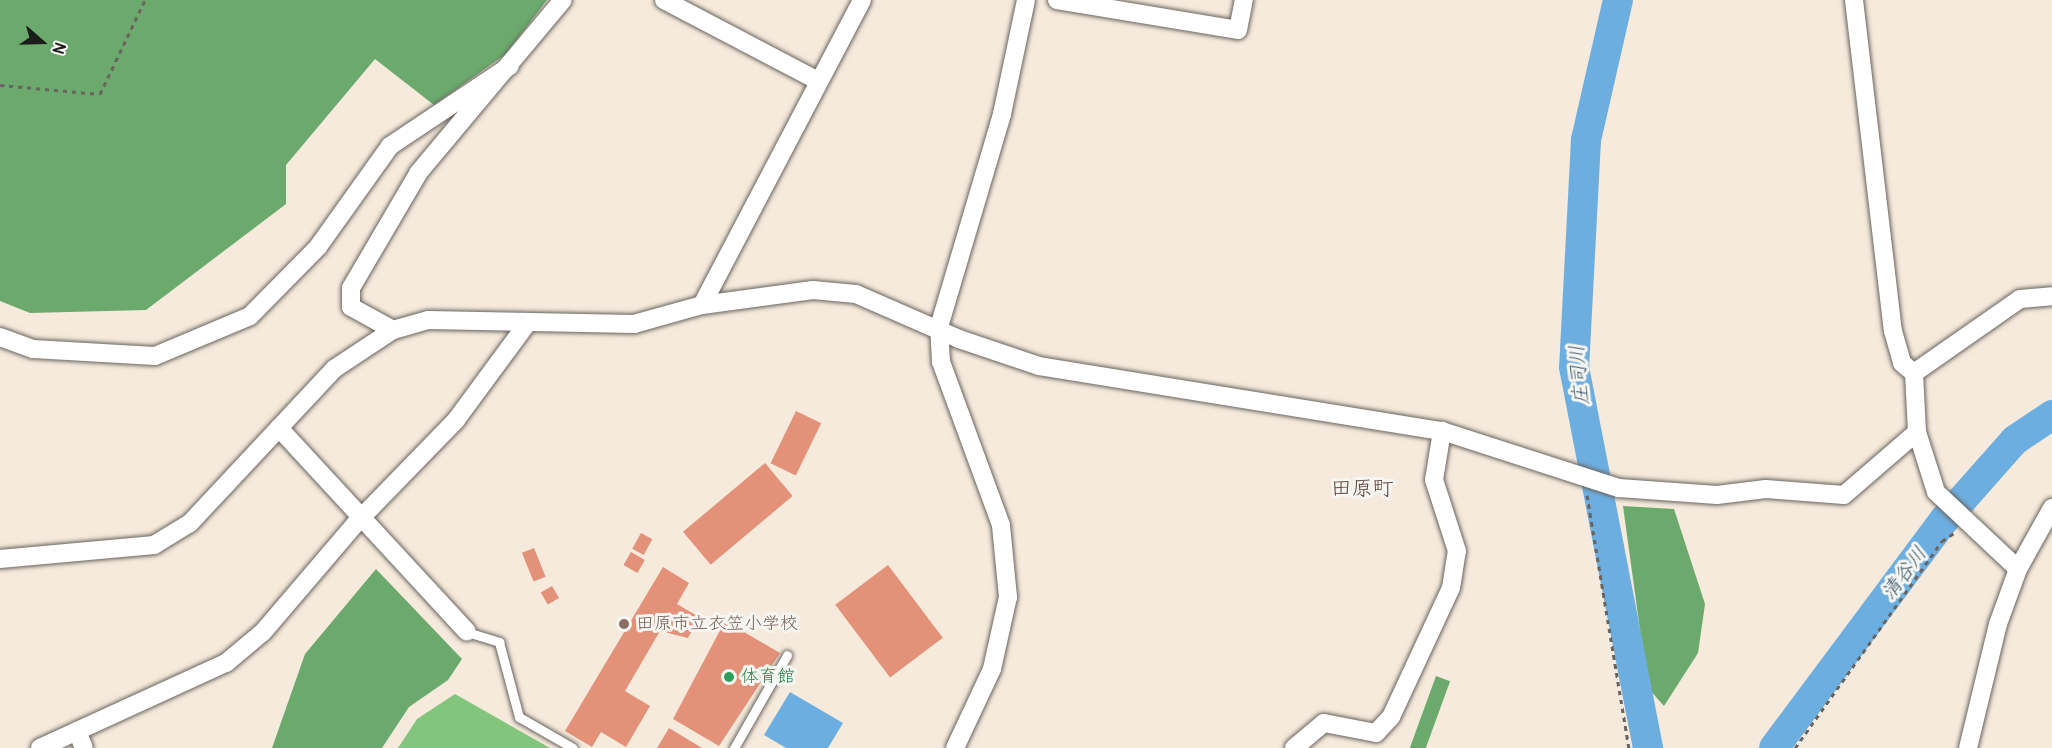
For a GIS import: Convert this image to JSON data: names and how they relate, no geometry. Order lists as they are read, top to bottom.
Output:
{
  "districts": ["田原町"],
  "water": ["庄司川", "清谷川"],
  "places": ["田原市立衣笠小学校", "体育館"],
  "north": "right"
}
